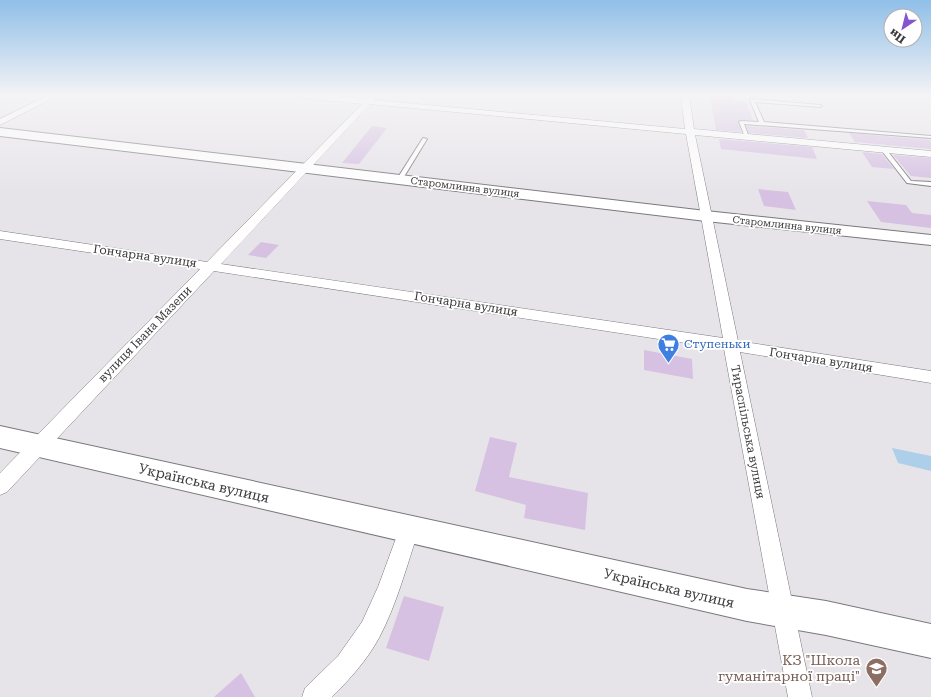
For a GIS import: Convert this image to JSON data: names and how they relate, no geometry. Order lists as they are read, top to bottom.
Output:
{
  "streets": {
    "street": [
      "Старомлинна вулиця",
      "Гончарна вулиця",
      "вулиця Івана Мазепи",
      "Тираспільська вулиця",
      "Українська вулиця"
    ]
  },
  "crossings": [
    ["Старомлинна вулиця", "вулиця Івана Мазепи"],
    ["Старомлинна вулиця", "Тираспільська вулиця"],
    ["Гончарна вулиця", "вулиця Івана Мазепи"],
    ["Гончарна вулиця", "Тираспільська вулиця"],
    ["вулиця Івана Мазепи", "Українська вулиця"],
    ["Тираспільська вулиця", "Українська вулиця"]
  ],
  "places": {
    "supermarket": ["Ступеньки"],
    "school or university": ["КЗ \"Школа гуманітарної праці\""]
  },
  "north": "bottom left"
}
